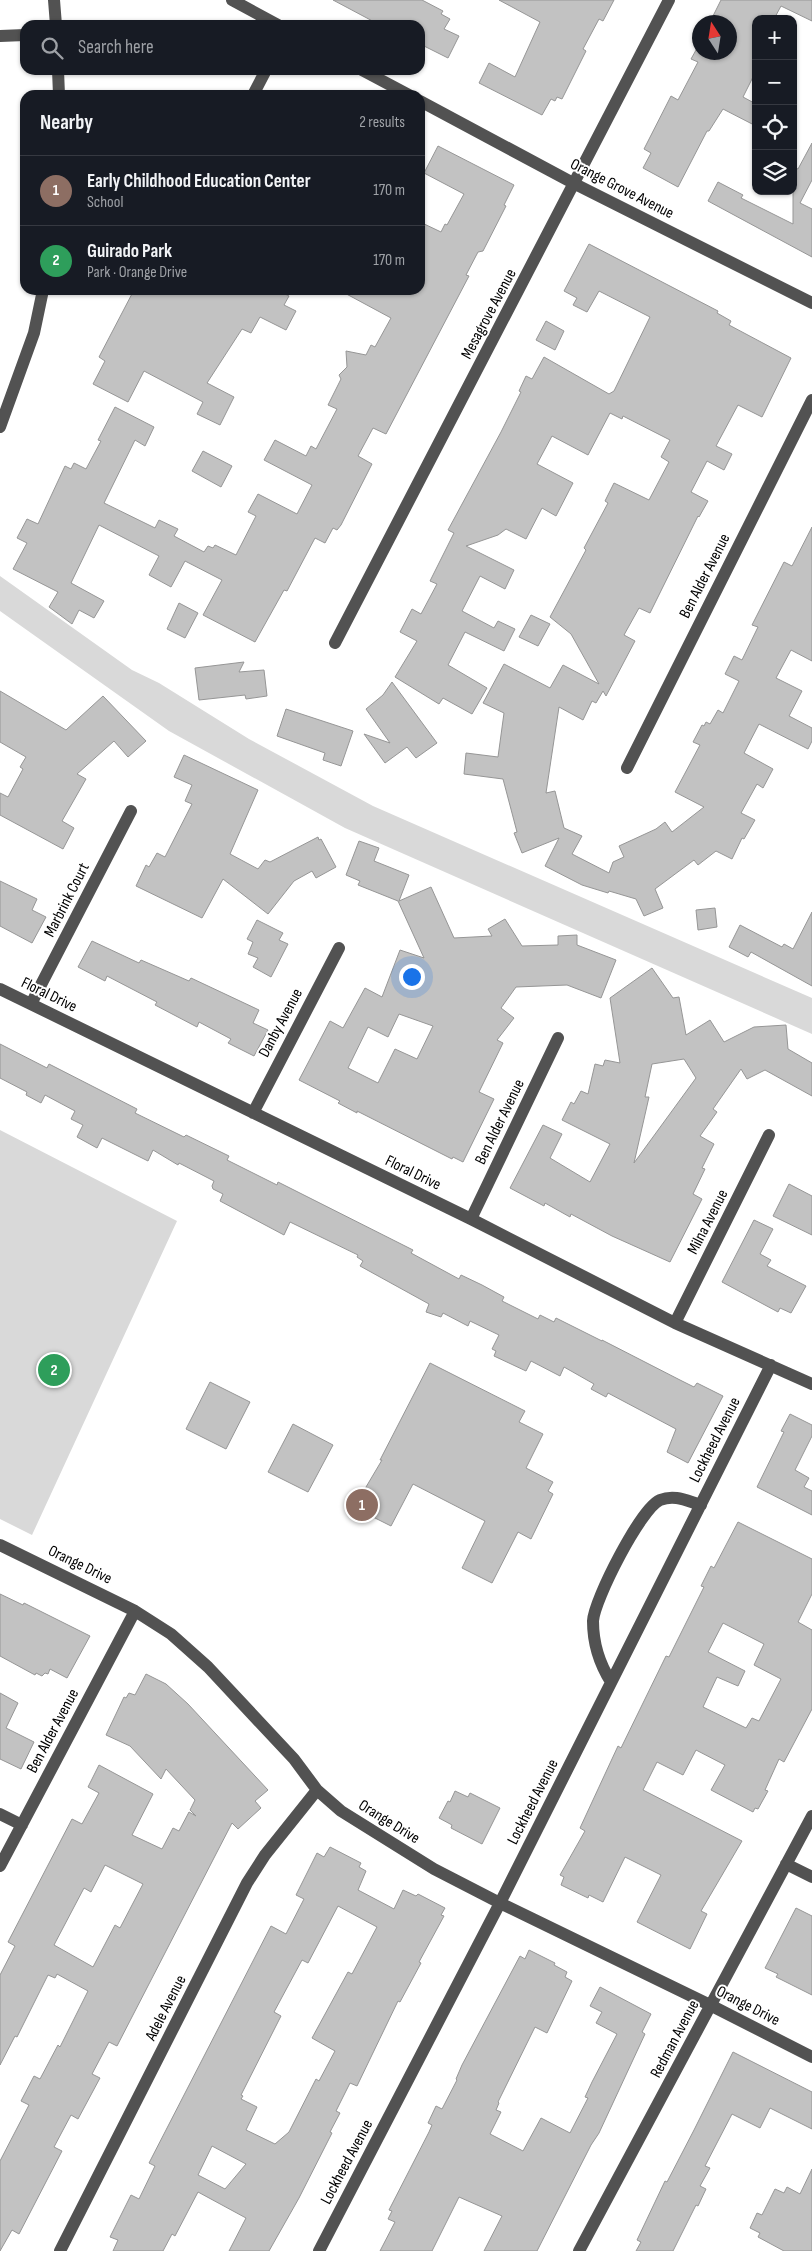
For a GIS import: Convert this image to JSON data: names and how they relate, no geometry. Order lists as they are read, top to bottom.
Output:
{
  "streets": {
    "street": [
      "Orange Grove Avenue",
      "Mesagrove Avenue",
      "Ben Alder Avenue",
      "Marbrink Court",
      "Floral Drive",
      "Danby Avenue",
      "Milna Avenue",
      "Lockheed Avenue",
      "Orange Drive",
      "Adele Avenue",
      "Redman Avenue"
    ]
  },
  "crossings": [
    ["Orange Grove Avenue", "Mesagrove Avenue"],
    ["Ben Alder Avenue", "Floral Drive"],
    ["Ben Alder Avenue", "Orange Drive"],
    ["Marbrink Court", "Floral Drive"],
    ["Floral Drive", "Danby Avenue"],
    ["Floral Drive", "Milna Avenue"],
    ["Floral Drive", "Lockheed Avenue"],
    ["Lockheed Avenue", "Orange Drive"],
    ["Orange Drive", "Adele Avenue"],
    ["Orange Drive", "Redman Avenue"]
  ],
  "north": "top",
  "page": {
    "map_buttons": ["+", "−"],
    "search": "Search here",
    "heading": ["Nearby", "2 results"],
    "list": [
      {
        "mark": "1",
        "name": "Early Childhood Education Center",
        "note": "School",
        "value": "170 m"
      },
      {
        "mark": "2",
        "name": "Guirado Park",
        "note": "Park · Orange Drive",
        "value": "170 m"
      }
    ],
    "pins": ["2", "1"]
  }
}
